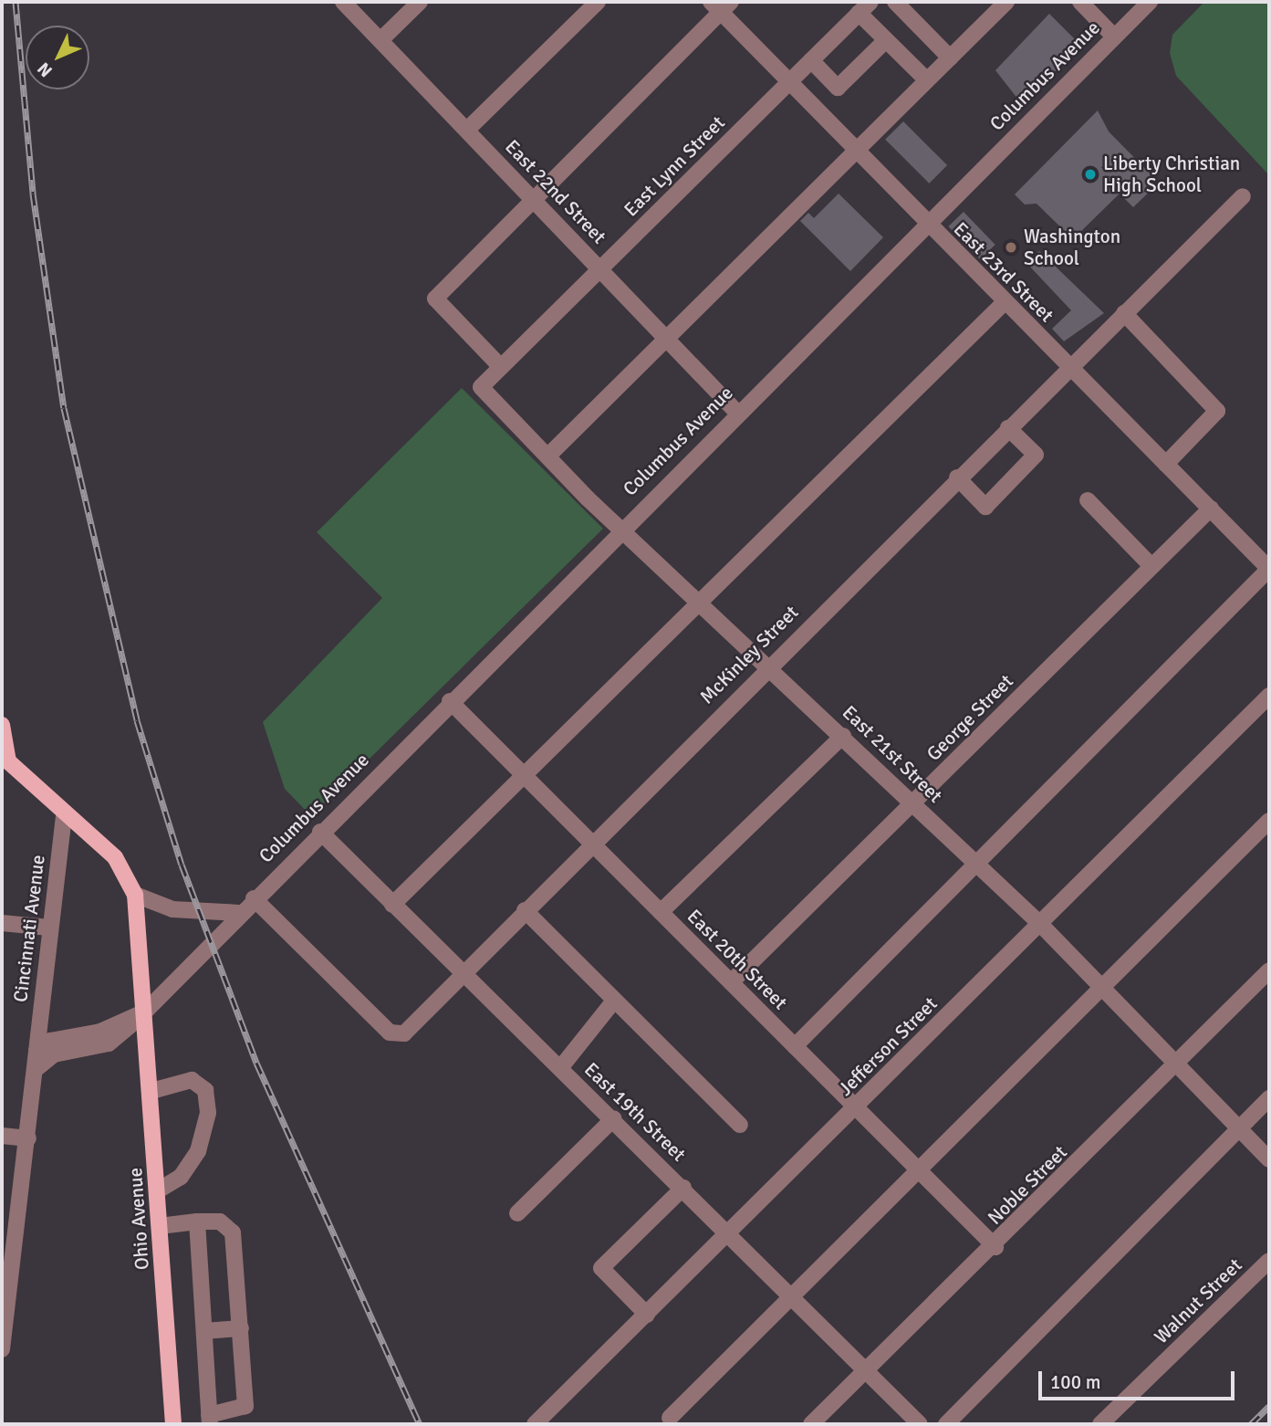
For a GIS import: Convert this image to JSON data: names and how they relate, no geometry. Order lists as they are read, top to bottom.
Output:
{
  "streets": {
    "main road": ["Ohio Avenue"],
    "street": [
      "Columbus Avenue",
      "East Lynn Street",
      "East 22nd Street",
      "East 23rd Street",
      "McKinley Street",
      "George Street",
      "East 21st Street",
      "Cincinnati Avenue",
      "East 20th Street",
      "Jefferson Street",
      "East 19th Street",
      "Noble Street",
      "Walnut Street"
    ]
  },
  "crossings": [
    ["Columbus Avenue", "East 22nd Street"],
    ["Columbus Avenue", "East 23rd Street"],
    ["Columbus Avenue", "McKinley Street"],
    ["Columbus Avenue", "East 21st Street"],
    ["Columbus Avenue", "Cincinnati Avenue"],
    ["Columbus Avenue", "East 20th Street"],
    ["Columbus Avenue", "East 19th Street"],
    ["Columbus Avenue", "Ohio Avenue"],
    ["East Lynn Street", "East 22nd Street"],
    ["East Lynn Street", "East 23rd Street"],
    ["East Lynn Street", "East 21st Street"],
    ["East 23rd Street", "McKinley Street"],
    ["East 23rd Street", "George Street"],
    ["McKinley Street", "East 21st Street"],
    ["McKinley Street", "East 20th Street"],
    ["McKinley Street", "East 19th Street"],
    ["George Street", "East 21st Street"],
    ["George Street", "East 20th Street"],
    ["East 21st Street", "Jefferson Street"],
    ["East 21st Street", "Noble Street"],
    ["East 20th Street", "Jefferson Street"],
    ["East 20th Street", "Noble Street"],
    ["Jefferson Street", "East 19th Street"],
    ["East 19th Street", "Noble Street"]
  ],
  "places": ["Liberty Christian High School", "Washington School"],
  "scale_bar": "100 m",
  "north": "bottom left"
}
